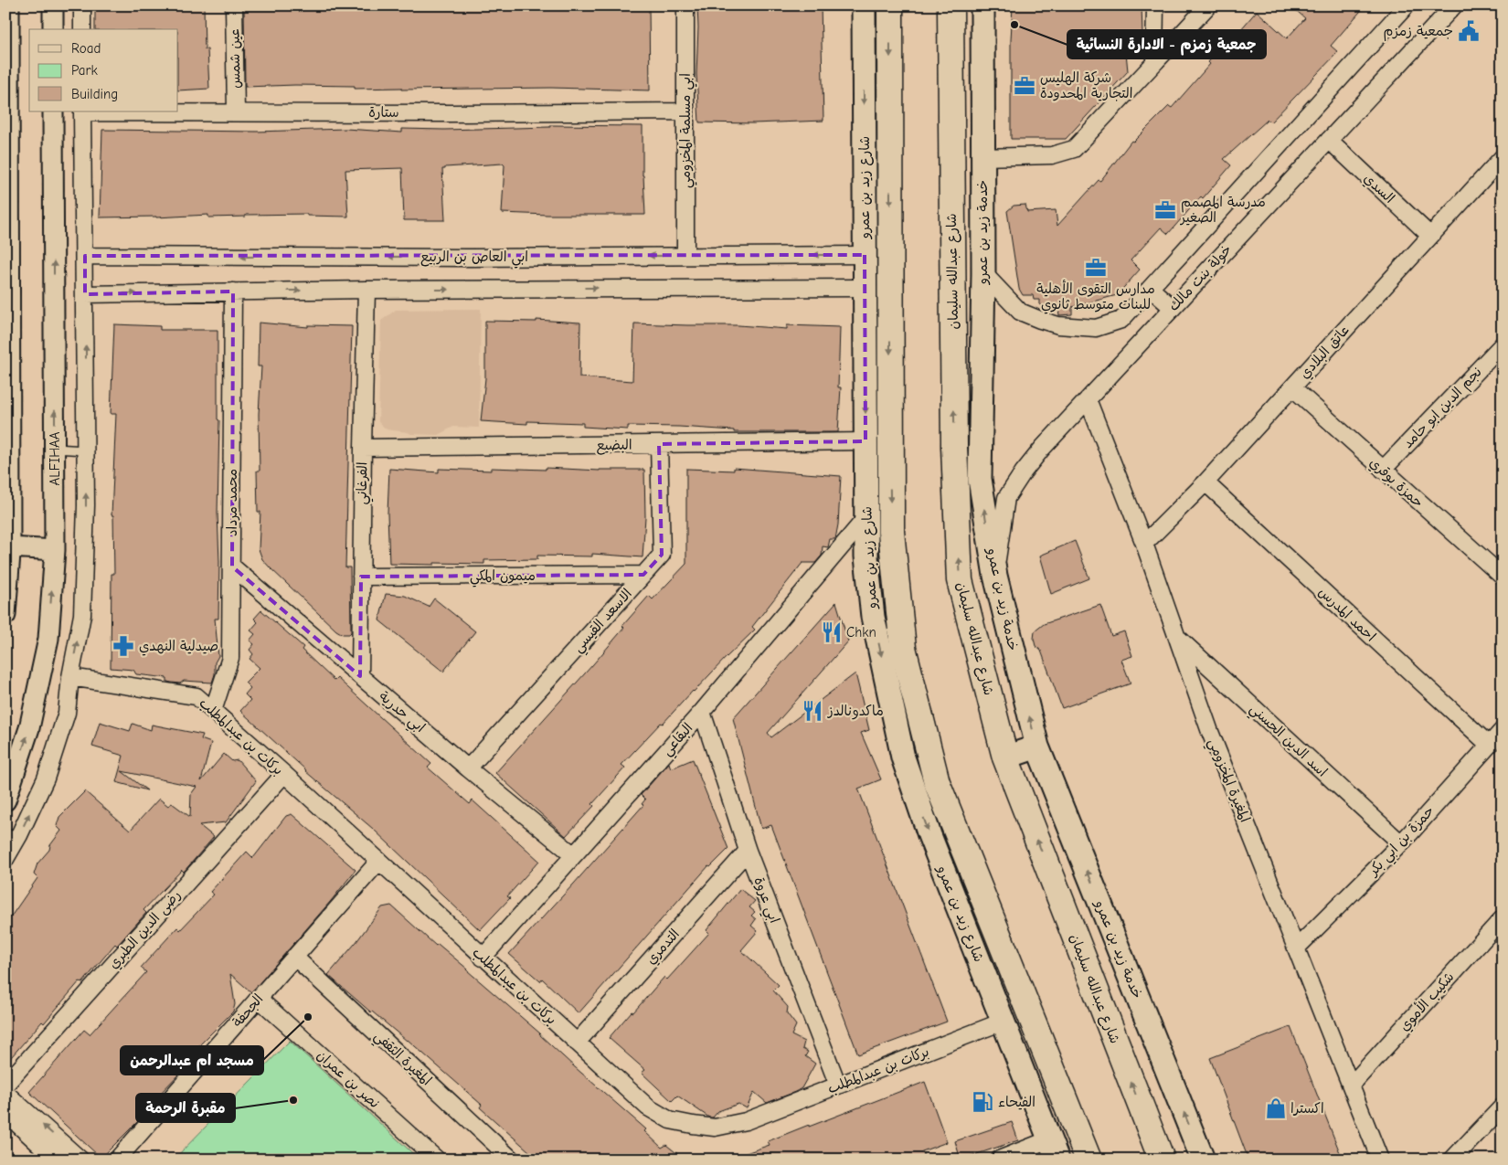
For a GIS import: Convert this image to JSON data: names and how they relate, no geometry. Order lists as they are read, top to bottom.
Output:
{
  "streets": {
    "main road": ["شارع زيد بن عمرو", "خدمة زيد بن عمرو", "شارع عبدالله سليمان"],
    "street": [
      "عين شمس",
      "ستارة",
      "ابي مسلمة المخزومي",
      "السدي",
      "ابي العاص بن الربيع",
      "خولة بنت مالك",
      "عاتق البلادي",
      "نجم الدين ابو حامد",
      "البضيع",
      "ALFIHAA",
      "حمزة بوقري",
      "الفرغاني",
      "محمد مرداد",
      "ميمون المكي",
      "احمد المدرس",
      "الاسعد القيسي",
      "ابي حدرية",
      "بركات بن عبدالمطلب",
      "البقاعي",
      "اسد الدين الحسني",
      "المغيرة المخزومي",
      "حمزة بن ابي بكر",
      "ابي عروة",
      "رضى الدين الطبري",
      "التدمري",
      "شكيب الأموي",
      "الجحفة",
      "المغيرة الثقفي",
      "نصر بن عمران"
    ]
  },
  "crossings": [
    ["عين شمس", "ستارة"],
    ["ستارة", "ابي مسلمة المخزومي"],
    ["ابي مسلمة المخزومي", "ابي العاص بن الربيع"],
    ["شارع زيد بن عمرو", "ابي العاص بن الربيع"],
    ["شارع زيد بن عمرو", "البضيع"],
    ["شارع زيد بن عمرو", "بركات بن عبدالمطلب"],
    ["شارع زيد بن عمرو", "البقاعي"],
    ["السدي", "خولة بنت مالك"],
    ["السدي", "عاتق البلادي"],
    ["خدمة زيد بن عمرو", "خولة بنت مالك"],
    ["خولة بنت مالك", "المغيرة المخزومي"],
    ["عاتق البلادي", "حمزة بوقري"],
    ["عاتق البلادي", "احمد المدرس"],
    ["عاتق البلادي", "المغيرة المخزومي"],
    ["نجم الدين ابو حامد", "حمزة بوقري"],
    ["البضيع", "الفرغاني"],
    ["البضيع", "الاسعد القيسي"],
    ["الفرغاني", "ميمون المكي"],
    ["الفرغاني", "ابي حدرية"],
    ["محمد مرداد", "ابي حدرية"],
    ["محمد مرداد", "بركات بن عبدالمطلب"],
    ["ميمون المكي", "الاسعد القيسي"],
    ["احمد المدرس", "حمزة بن ابي بكر"],
    ["الاسعد القيسي", "ابي حدرية"],
    ["ابي حدرية", "البقاعي"],
    ["بركات بن عبدالمطلب", "البقاعي"],
    ["بركات بن عبدالمطلب", "ابي عروة"],
    ["بركات بن عبدالمطلب", "رضى الدين الطبري"],
    ["بركات بن عبدالمطلب", "التدمري"],
    ["بركات بن عبدالمطلب", "الجحفة"],
    ["البقاعي", "ابي عروة"],
    ["اسد الدين الحسني", "المغيرة المخزومي"],
    ["اسد الدين الحسني", "حمزة بن ابي بكر"],
    ["المغيرة المخزومي", "حمزة بن ابي بكر"],
    ["المغيرة المخزومي", "شكيب الأموي"],
    ["ابي عروة", "التدمري"],
    ["الجحفة", "المغيرة الثقفي"],
    ["الجحفة", "نصر بن عمران"]
  ],
  "places": {
    "other": ["جمعية زمزم - الادارة النسائية", "مسجد ام عبدالرحمن", "مقبرة الرحمة"],
    "public building": ["جمعية زمزم"],
    "office": ["شركة الهليس التجارية المحدودة", "مدرسة المصمم الصغير", "مدارس التقوى الأهلية للبنات متوسط ثانوي"],
    "restaurant": ["Chkn", "ماكدونالدز"],
    "pharmacy": ["صيدلية النهدي"],
    "fuel station": ["الفيحاء"],
    "shop": ["اكسترا"]
  },
  "legend": ["Road", "Park", "Building"]
}
